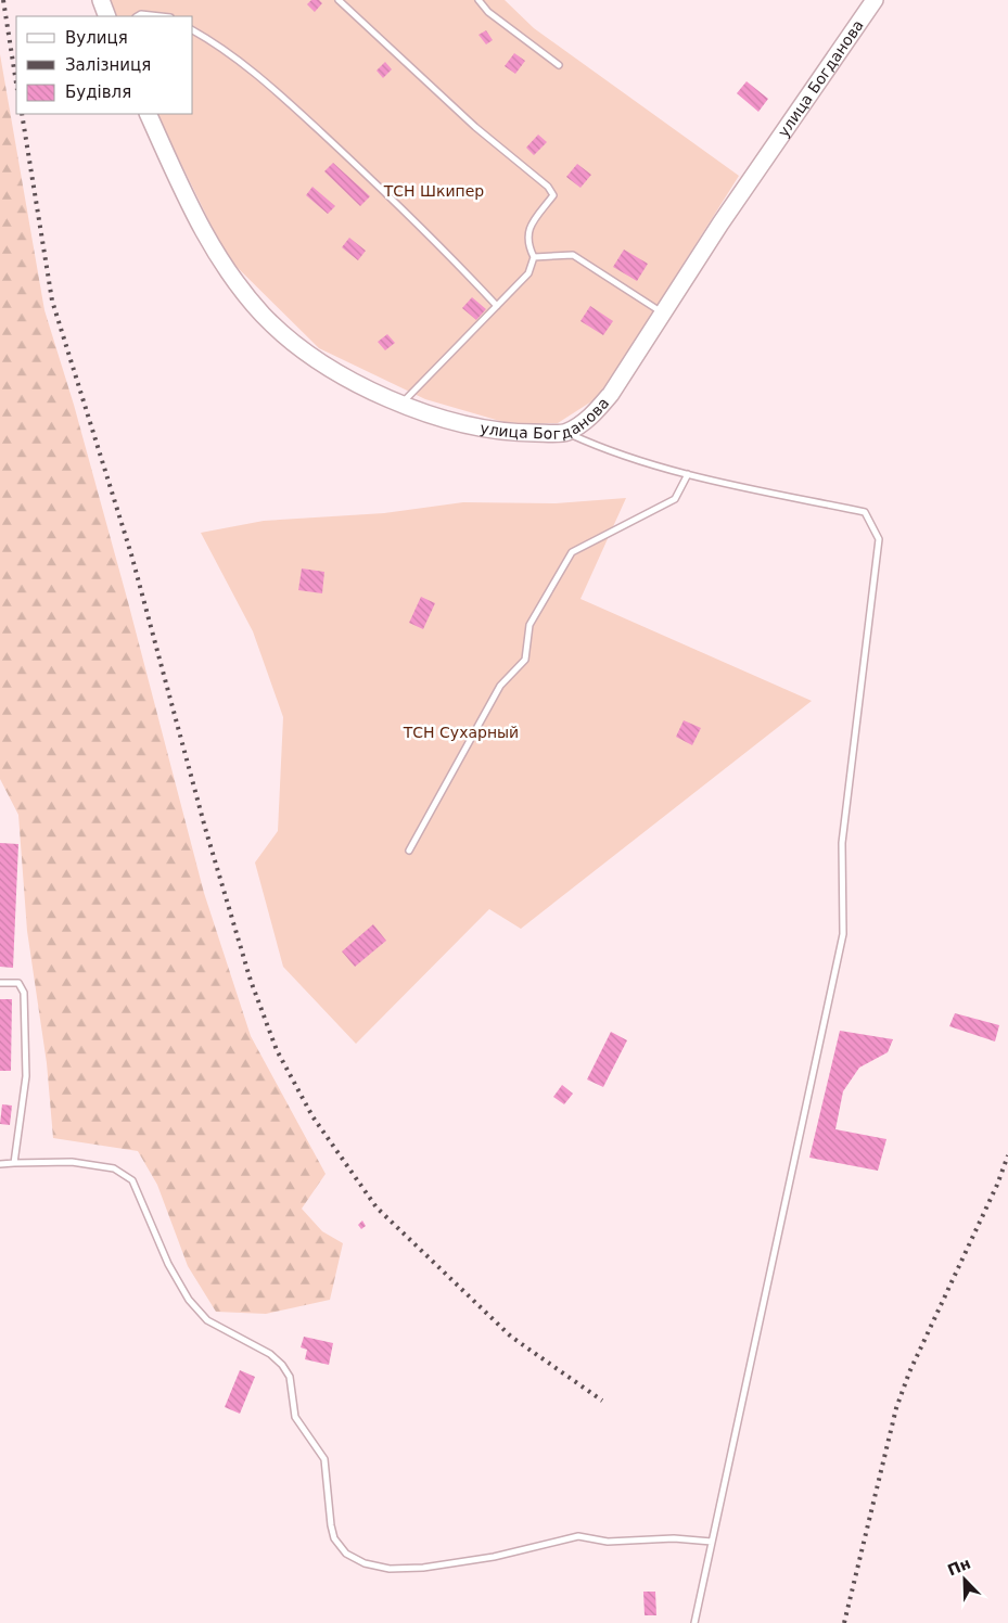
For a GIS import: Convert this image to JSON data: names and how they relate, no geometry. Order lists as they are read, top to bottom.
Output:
{
  "streets": {
    "main road": ["улица Богданова"]
  },
  "parks": ["ТСН Шкипер", "ТСН Сухарный"],
  "legend": ["Вулиця", "Залізниця", "Будівля"],
  "north": "top left"
}
